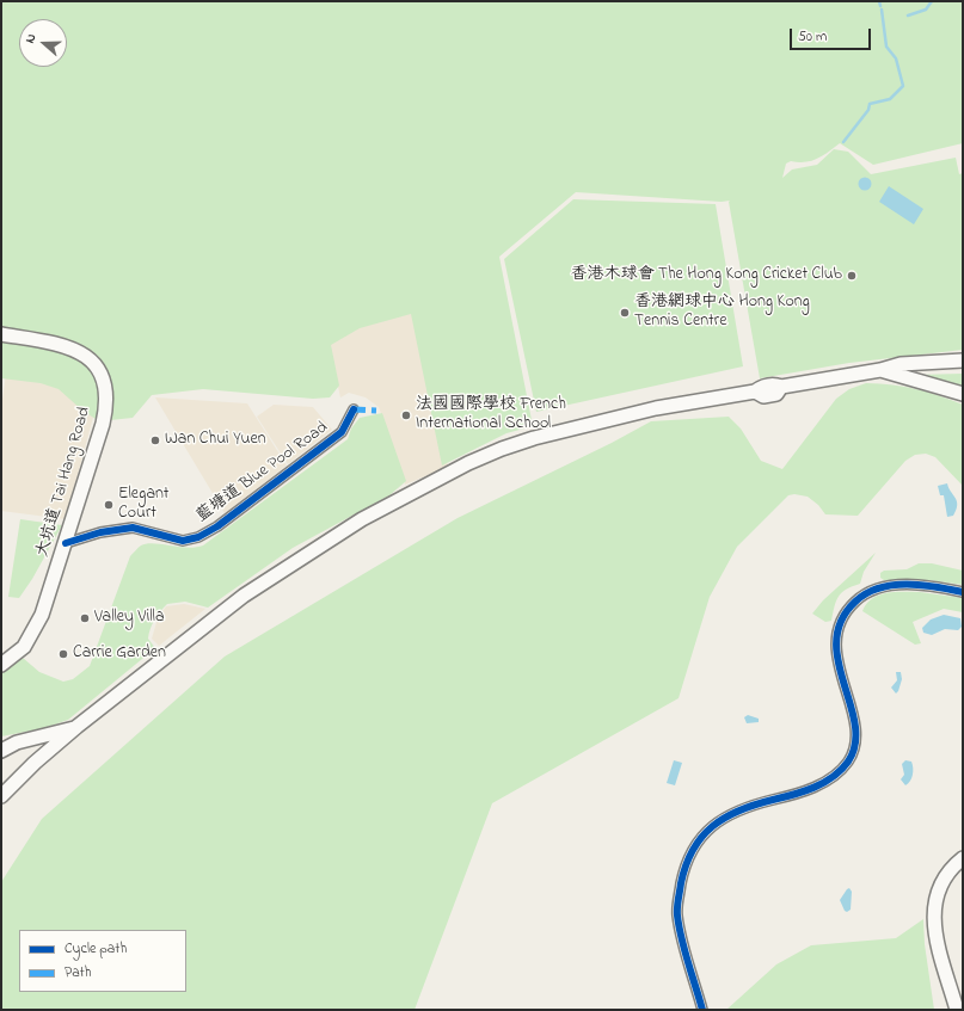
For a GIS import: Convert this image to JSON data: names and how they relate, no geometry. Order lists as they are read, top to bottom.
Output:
{
  "streets": {
    "main road": ["大坑道 Tai Hang Road"],
    "street": ["藍塘道 Blue Pool Road"]
  },
  "crossings": [
    ["藍塘道 Blue Pool Road", "大坑道 Tai Hang Road"]
  ],
  "places": [
    "香港木球會 The Hong Kong Cricket Club",
    "香港網球中心 Hong Kong Tennis Centre",
    "法國國際學校 French International School",
    "Wan Chui Yuen",
    "Elegant Court",
    "Valley Villa",
    "Carrie Garden"
  ],
  "legend": ["Cycle path", "Path"],
  "scale_bar": "50 m",
  "north": "left"
}
